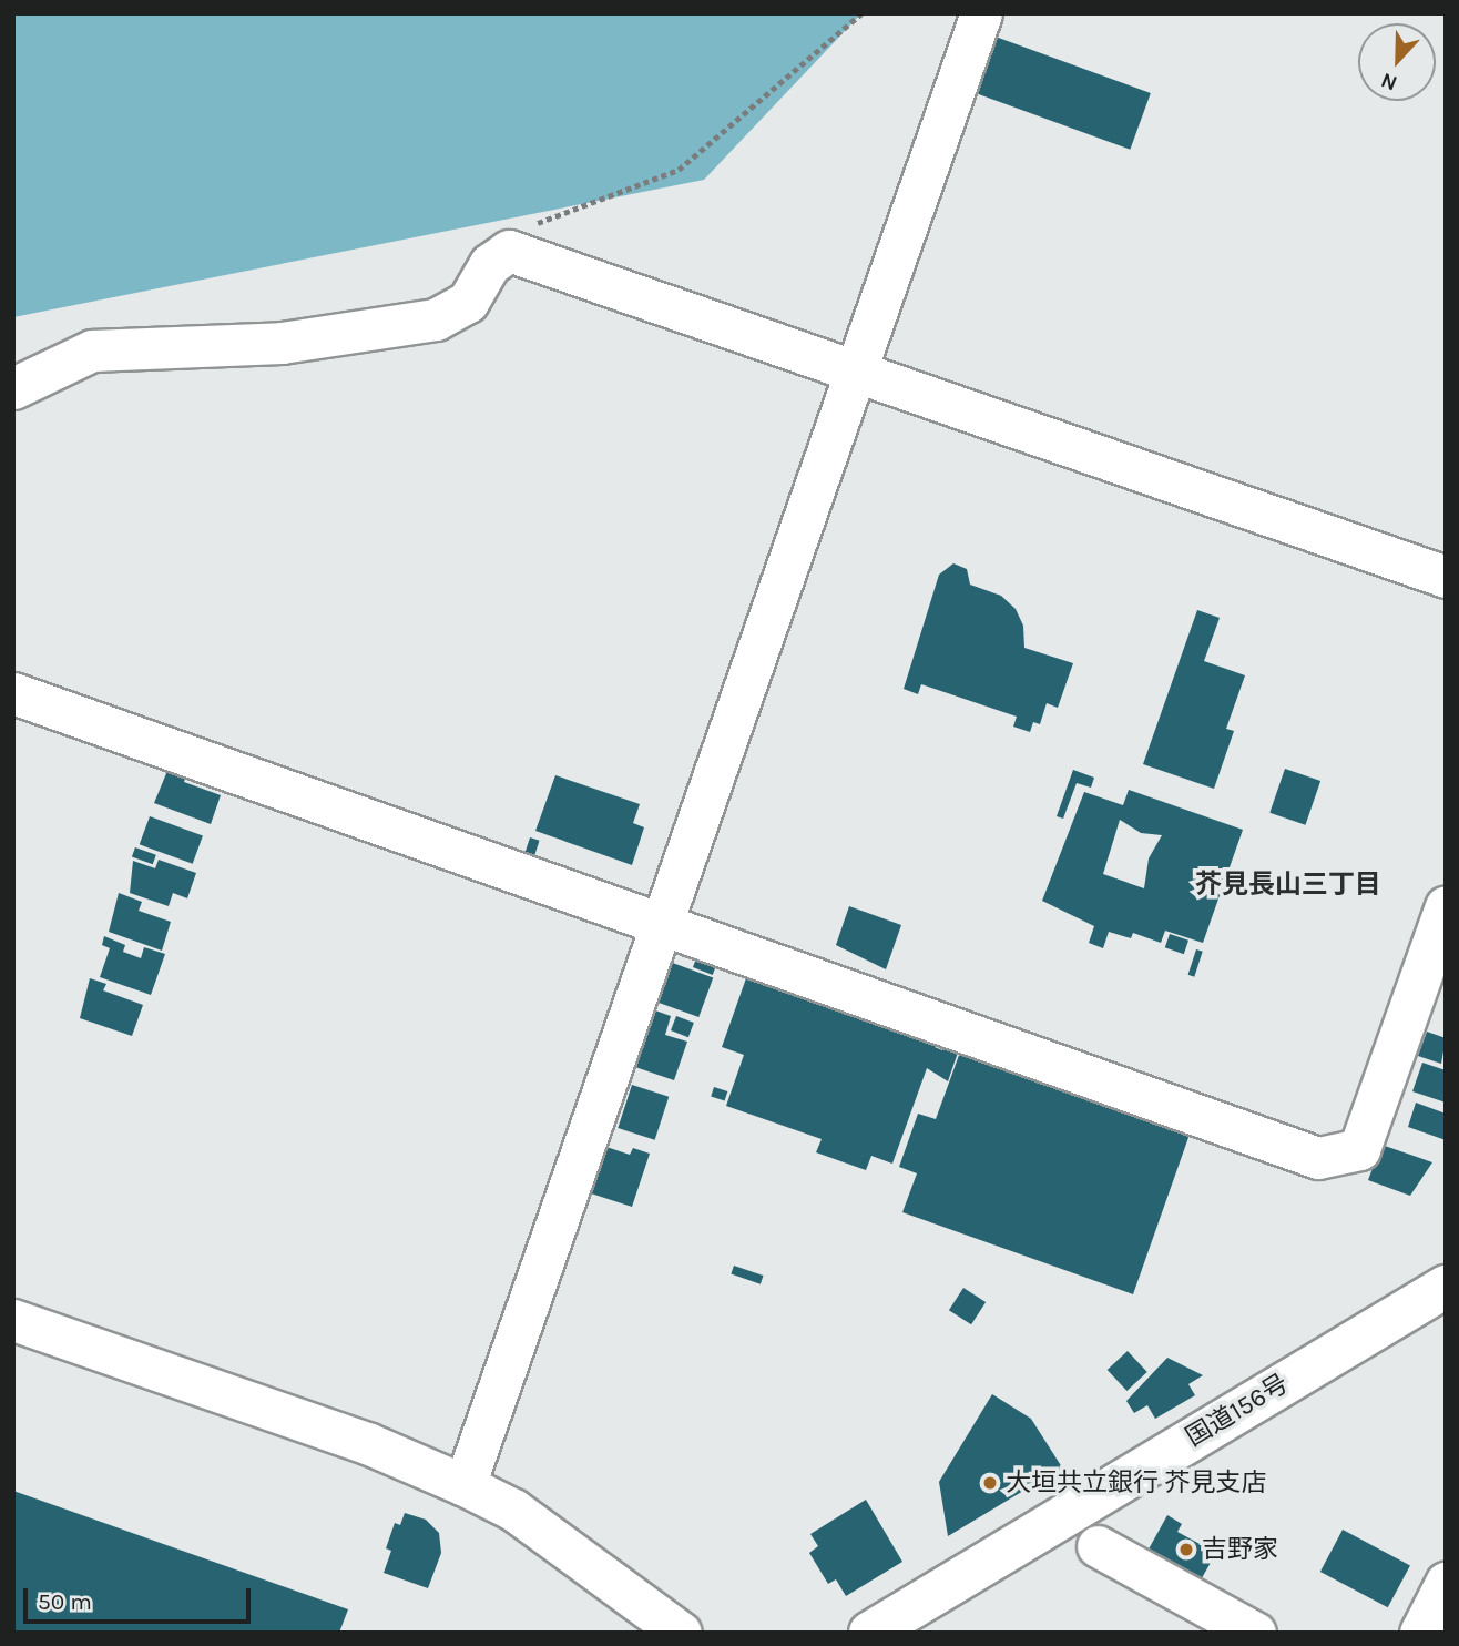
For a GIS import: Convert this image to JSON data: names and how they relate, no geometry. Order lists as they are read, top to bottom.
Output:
{
  "streets": {
    "highway": ["国道156号"]
  },
  "districts": ["芥見長山三丁目"],
  "places": ["大垣共立銀行 芥見支店", "吉野家"],
  "scale_bar": "50 m",
  "north": "bottom"
}
